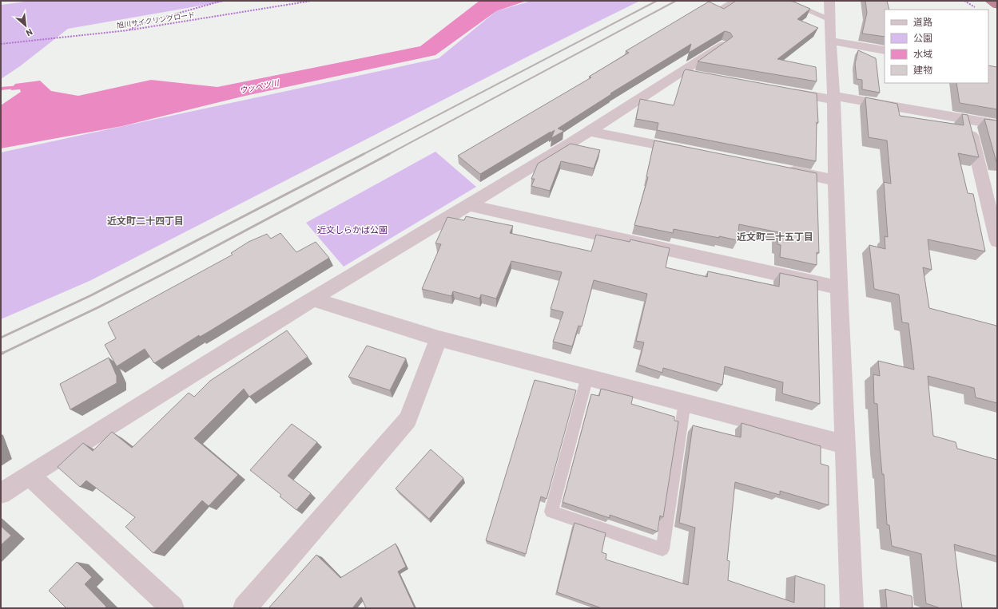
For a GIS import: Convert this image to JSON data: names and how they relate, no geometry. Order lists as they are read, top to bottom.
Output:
{
  "streets": {
    "path": ["旭川サイクリングロード"]
  },
  "districts": ["近文町二十四丁目", "近文町二十五丁目"],
  "water": ["ウッペツ川"],
  "parks": ["近文しらかば公園"],
  "legend": [
    "道路",
    "公園",
    "水域",
    "建物"
  ],
  "north": "bottom right"
}
